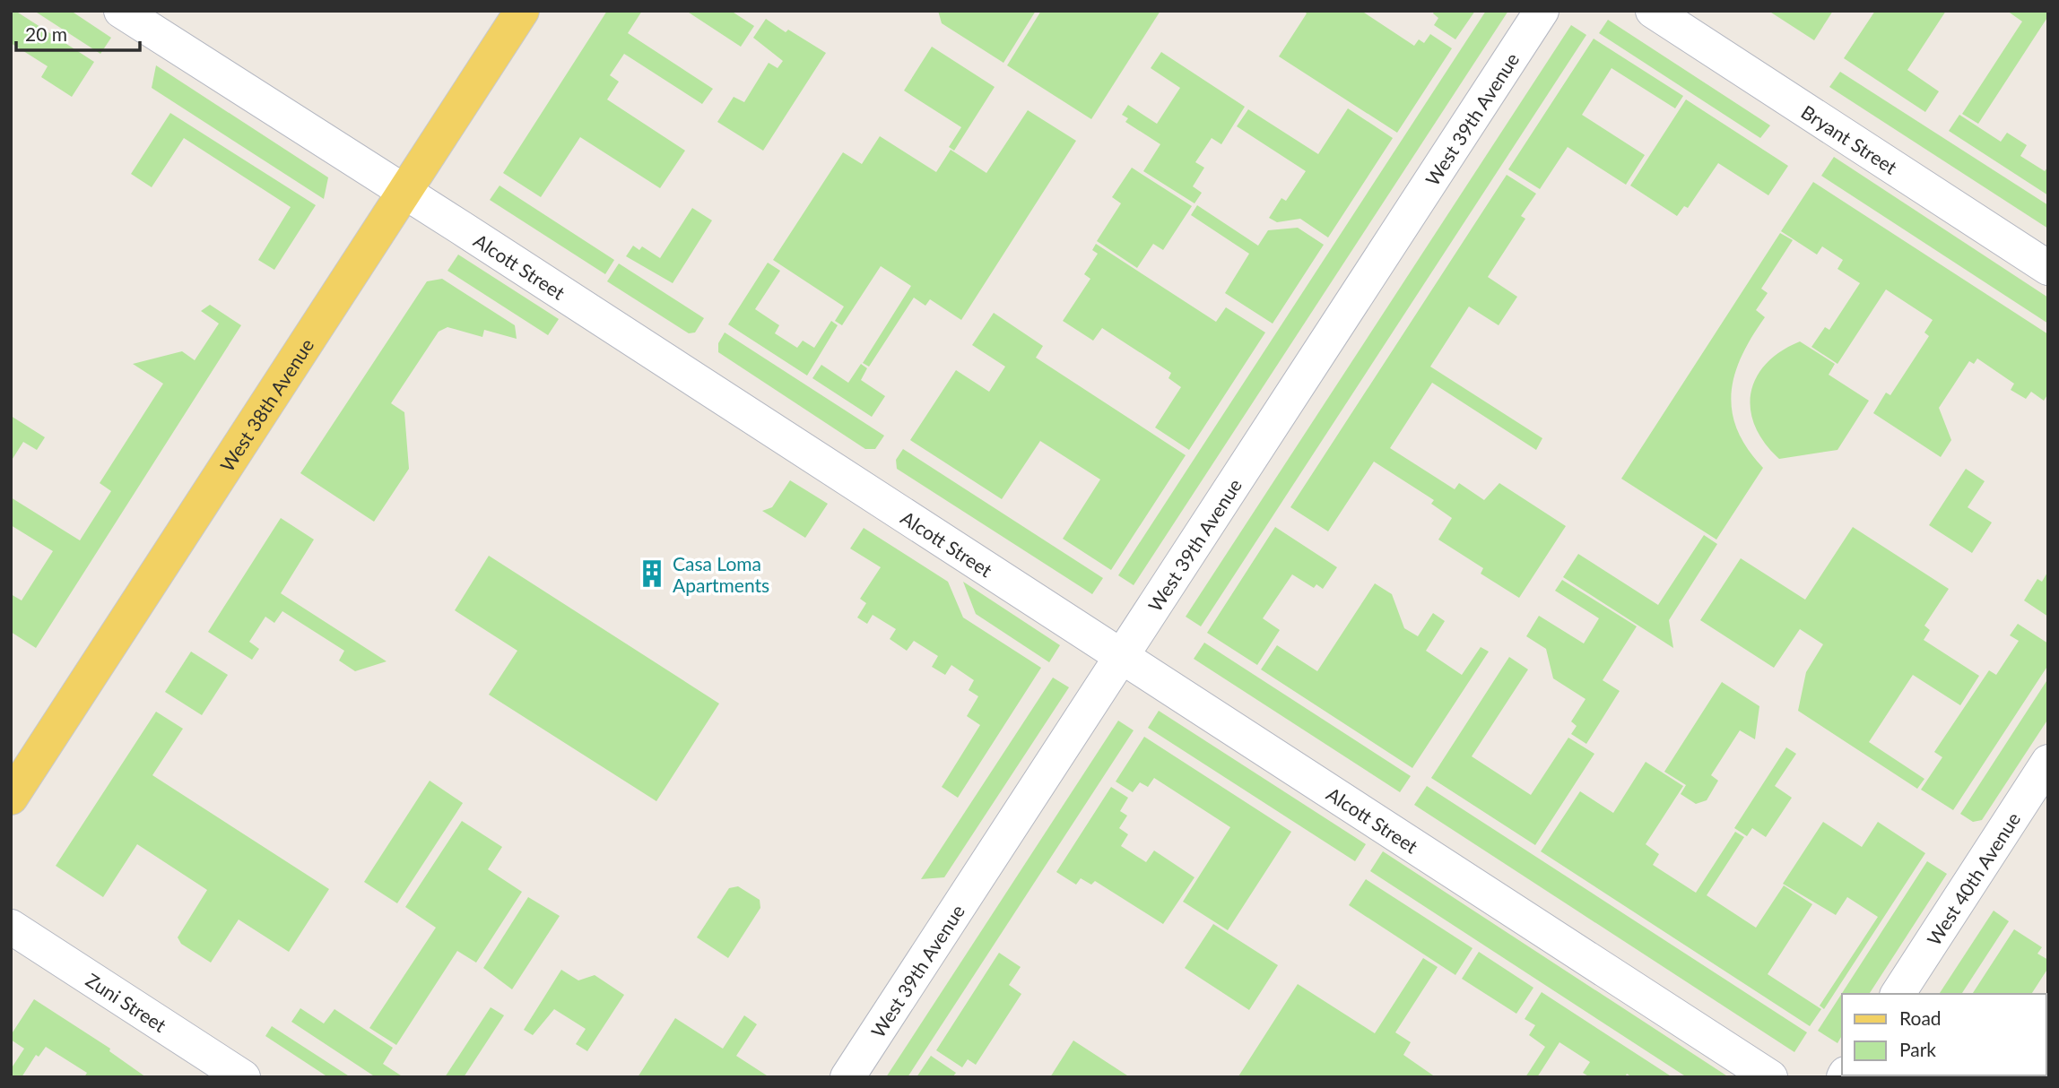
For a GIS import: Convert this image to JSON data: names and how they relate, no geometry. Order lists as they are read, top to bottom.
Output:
{
  "streets": {
    "main road": ["West 38th Avenue"],
    "street": [
      "West 39th Avenue",
      "Bryant Street",
      "Alcott Street",
      "West 40th Avenue",
      "Zuni Street"
    ]
  },
  "crossings": [
    ["West 39th Avenue", "Alcott Street"],
    ["Alcott Street", "West 38th Avenue"]
  ],
  "places": {
    "building": ["Casa Loma Apartments"]
  },
  "legend": ["Road", "Park"],
  "scale_bar": "20 m"
}
